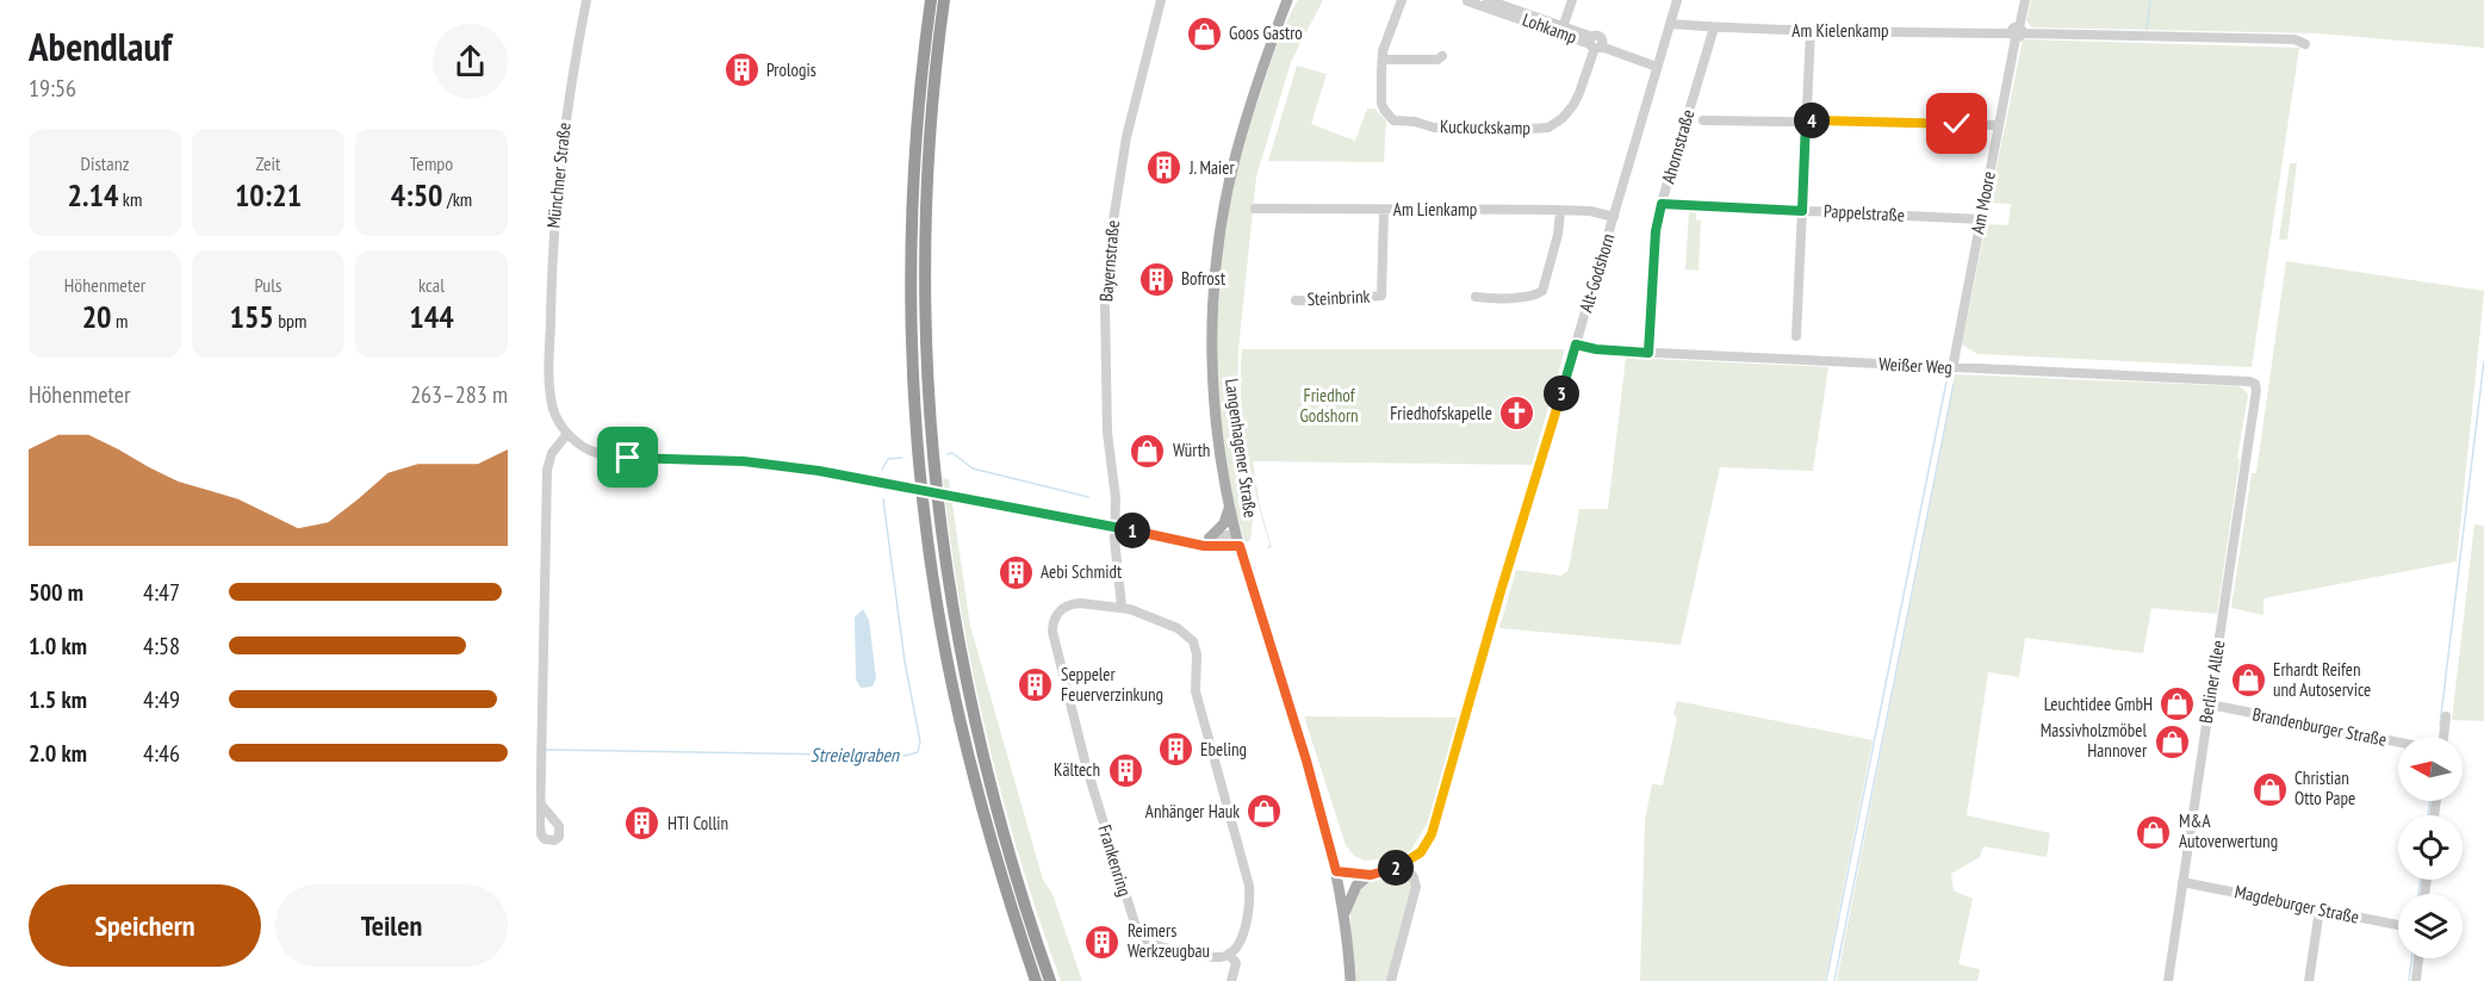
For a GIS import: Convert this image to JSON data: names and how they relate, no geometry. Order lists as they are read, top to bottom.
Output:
{
  "streets": {
    "main road": ["Langenhagener Straße"],
    "street": [
      "Lohkamp",
      "Am Kielenkamp",
      "Kuckuckskamp",
      "Ahornstraße",
      "Münchner Straße",
      "Am Moore",
      "Am Lienkamp",
      "Pappelstraße",
      "Bayernstraße",
      "Alt-Godshorn",
      "Steinbrink",
      "Weißer Weg",
      "Berliner Allee",
      "Brandenburger Straße",
      "Frankenring",
      "Magdeburger Straße"
    ]
  },
  "crossings": [
    ["Lohkamp", "Kuckuckskamp"],
    ["Lohkamp", "Alt-Godshorn"],
    ["Am Kielenkamp", "Ahornstraße"],
    ["Am Kielenkamp", "Am Moore"],
    ["Am Kielenkamp", "Alt-Godshorn"],
    ["Ahornstraße", "Pappelstraße"],
    ["Ahornstraße", "Weißer Weg"],
    ["Am Moore", "Pappelstraße"],
    ["Am Moore", "Weißer Weg"],
    ["Am Lienkamp", "Alt-Godshorn"],
    ["Am Lienkamp", "Steinbrink"],
    ["Alt-Godshorn", "Weißer Weg"],
    ["Weißer Weg", "Berliner Allee"],
    ["Berliner Allee", "Brandenburger Straße"],
    ["Berliner Allee", "Magdeburger Straße"]
  ],
  "water": ["Streielgraben"],
  "parks": ["Friedhof Godshorn"],
  "places": {
    "shop": [
      "Goos Gastro",
      "Würth",
      "Erhardt Reifen und Autoservice",
      "Leuchtidee GmbH",
      "Massivholzmöbel Hannover",
      "Christian Otto Pape",
      "Anhänger Hauk",
      "M&A Autoverwertung"
    ],
    "building": [
      "Prologis",
      "J. Maier",
      "Bofrost",
      "Aebi Schmidt",
      "Seppeler Feuerverzinkung",
      "Ebeling",
      "Kältech",
      "HTI Collin",
      "Reimers Werkzeugbau"
    ],
    "church": ["Friedhofskapelle"]
  },
  "north": "left",
  "page": {
    "heading": ["Abendlauf", "19:56"],
    "pins": [
      "4",
      "3",
      "1",
      "2"
    ],
    "stats": [
      ["Distanz", "2.14 km"],
      ["Zeit", "10:21"],
      ["Tempo", "4:50 /km"],
      ["Höhenmeter", "20 m"],
      ["Puls", "155 bpm"],
      ["kcal", "144"]
    ],
    "chart": ["Höhenmeter", "263–283 m"],
    "list": [
      {
        "name": "500 m",
        "note": "4:47"
      },
      {
        "name": "1.0 km",
        "note": "4:58"
      },
      {
        "name": "1.5 km",
        "note": "4:49"
      },
      {
        "name": "2.0 km",
        "note": "4:46"
      }
    ],
    "buttons": ["Speichern", "Teilen"]
  }
}
